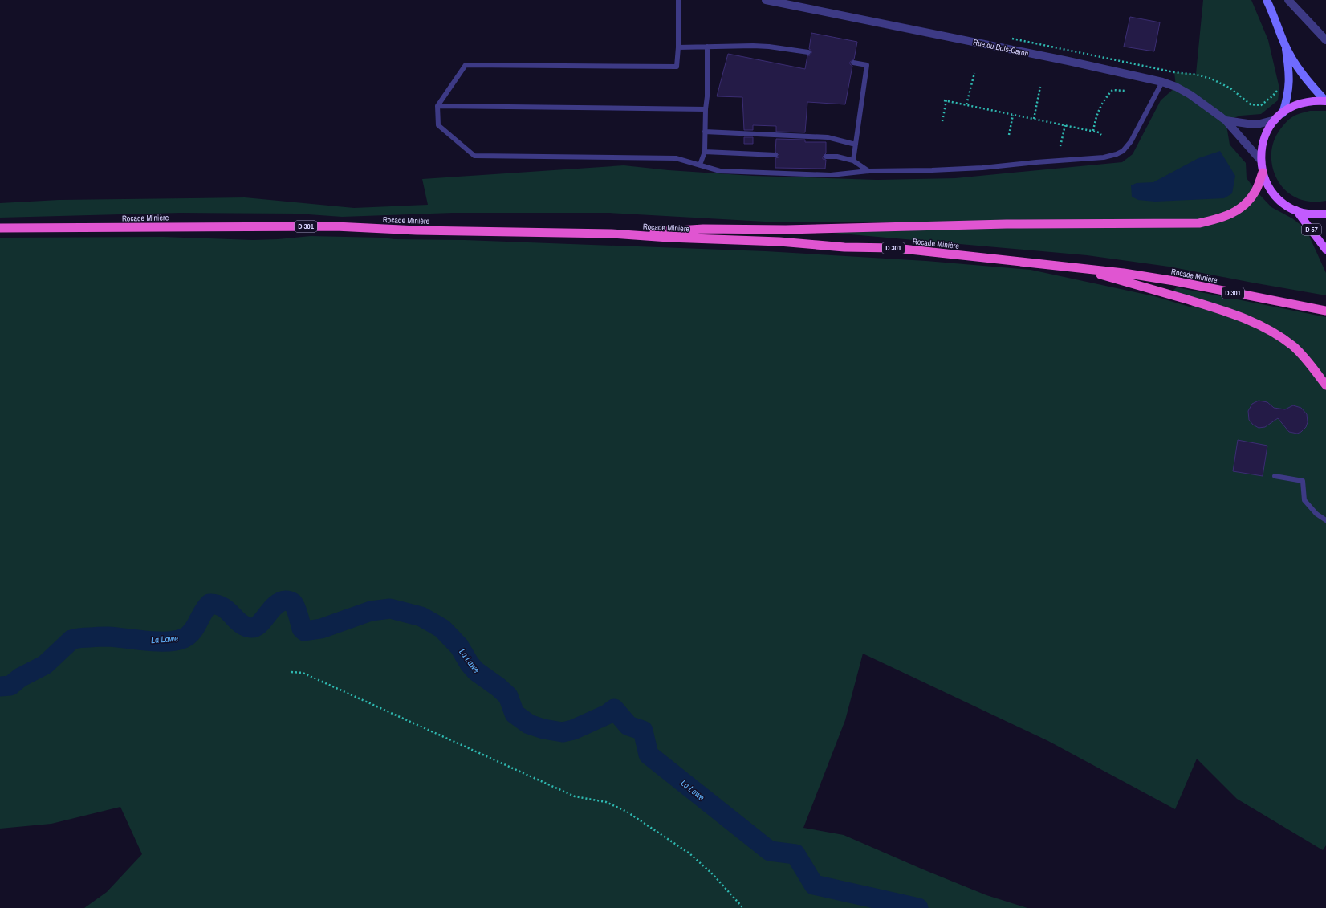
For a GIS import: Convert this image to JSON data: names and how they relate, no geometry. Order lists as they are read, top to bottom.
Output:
{
  "streets": {
    "highway": ["Rocade Minière", "D 301"],
    "main road": ["D 57"],
    "street": ["Rue du Bois-Caron"]
  },
  "water": ["La Lawe"]
}
